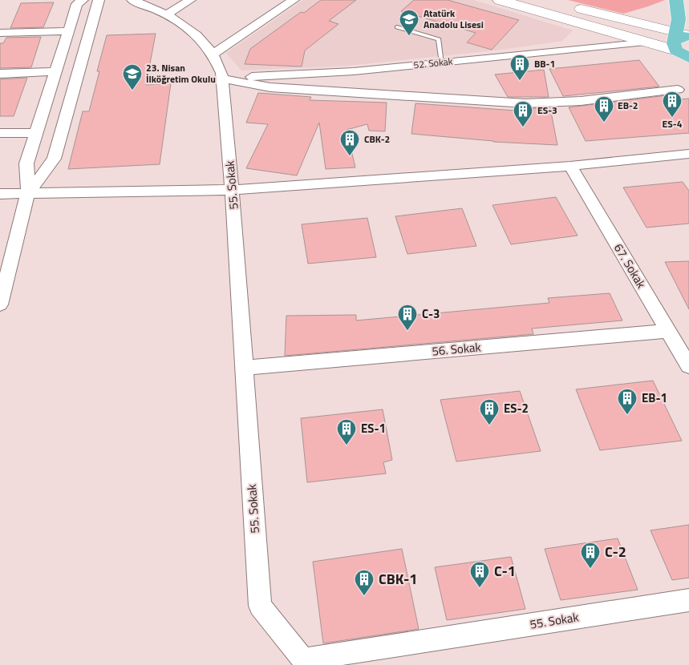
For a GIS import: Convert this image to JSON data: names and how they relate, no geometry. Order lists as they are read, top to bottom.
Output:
{
  "streets": {
    "street": [
      "52. Sokak",
      "55. Sokak",
      "67. Sokak",
      "56. Sokak"
    ]
  },
  "crossings": [
    ["52. Sokak", "55. Sokak"],
    ["55. Sokak", "56. Sokak"],
    ["67. Sokak", "56. Sokak"]
  ],
  "places": {
    "school or university": ["Atatürk Anadolu Lisesi", "23. Nisan İlköğretim Okulu"],
    "building": [
      "BB-1",
      "ES-4",
      "EB-2",
      "ES-3",
      "CBK-2",
      "C-3",
      "EB-1",
      "ES-2",
      "ES-1",
      "C-2",
      "C-1",
      "CBK-1"
    ]
  }
}
